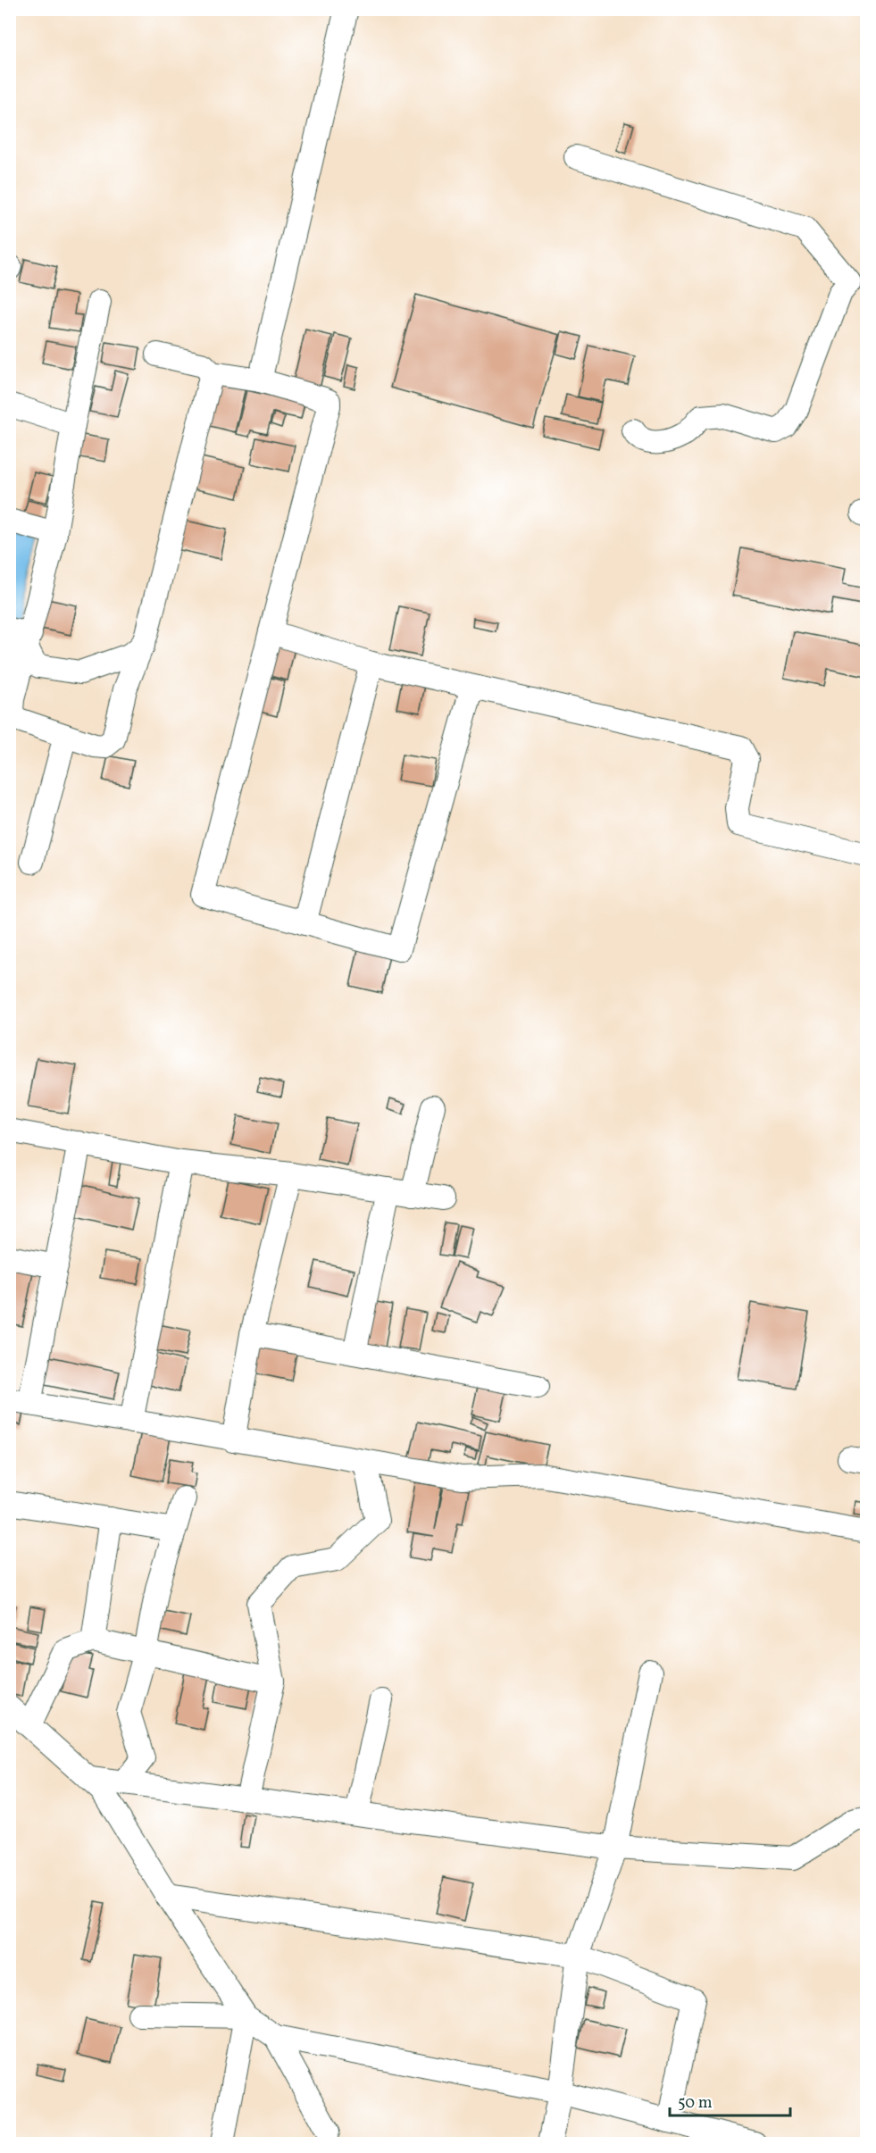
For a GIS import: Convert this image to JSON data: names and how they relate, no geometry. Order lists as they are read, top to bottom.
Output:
{
  "scale_bar": "50 m"
}
